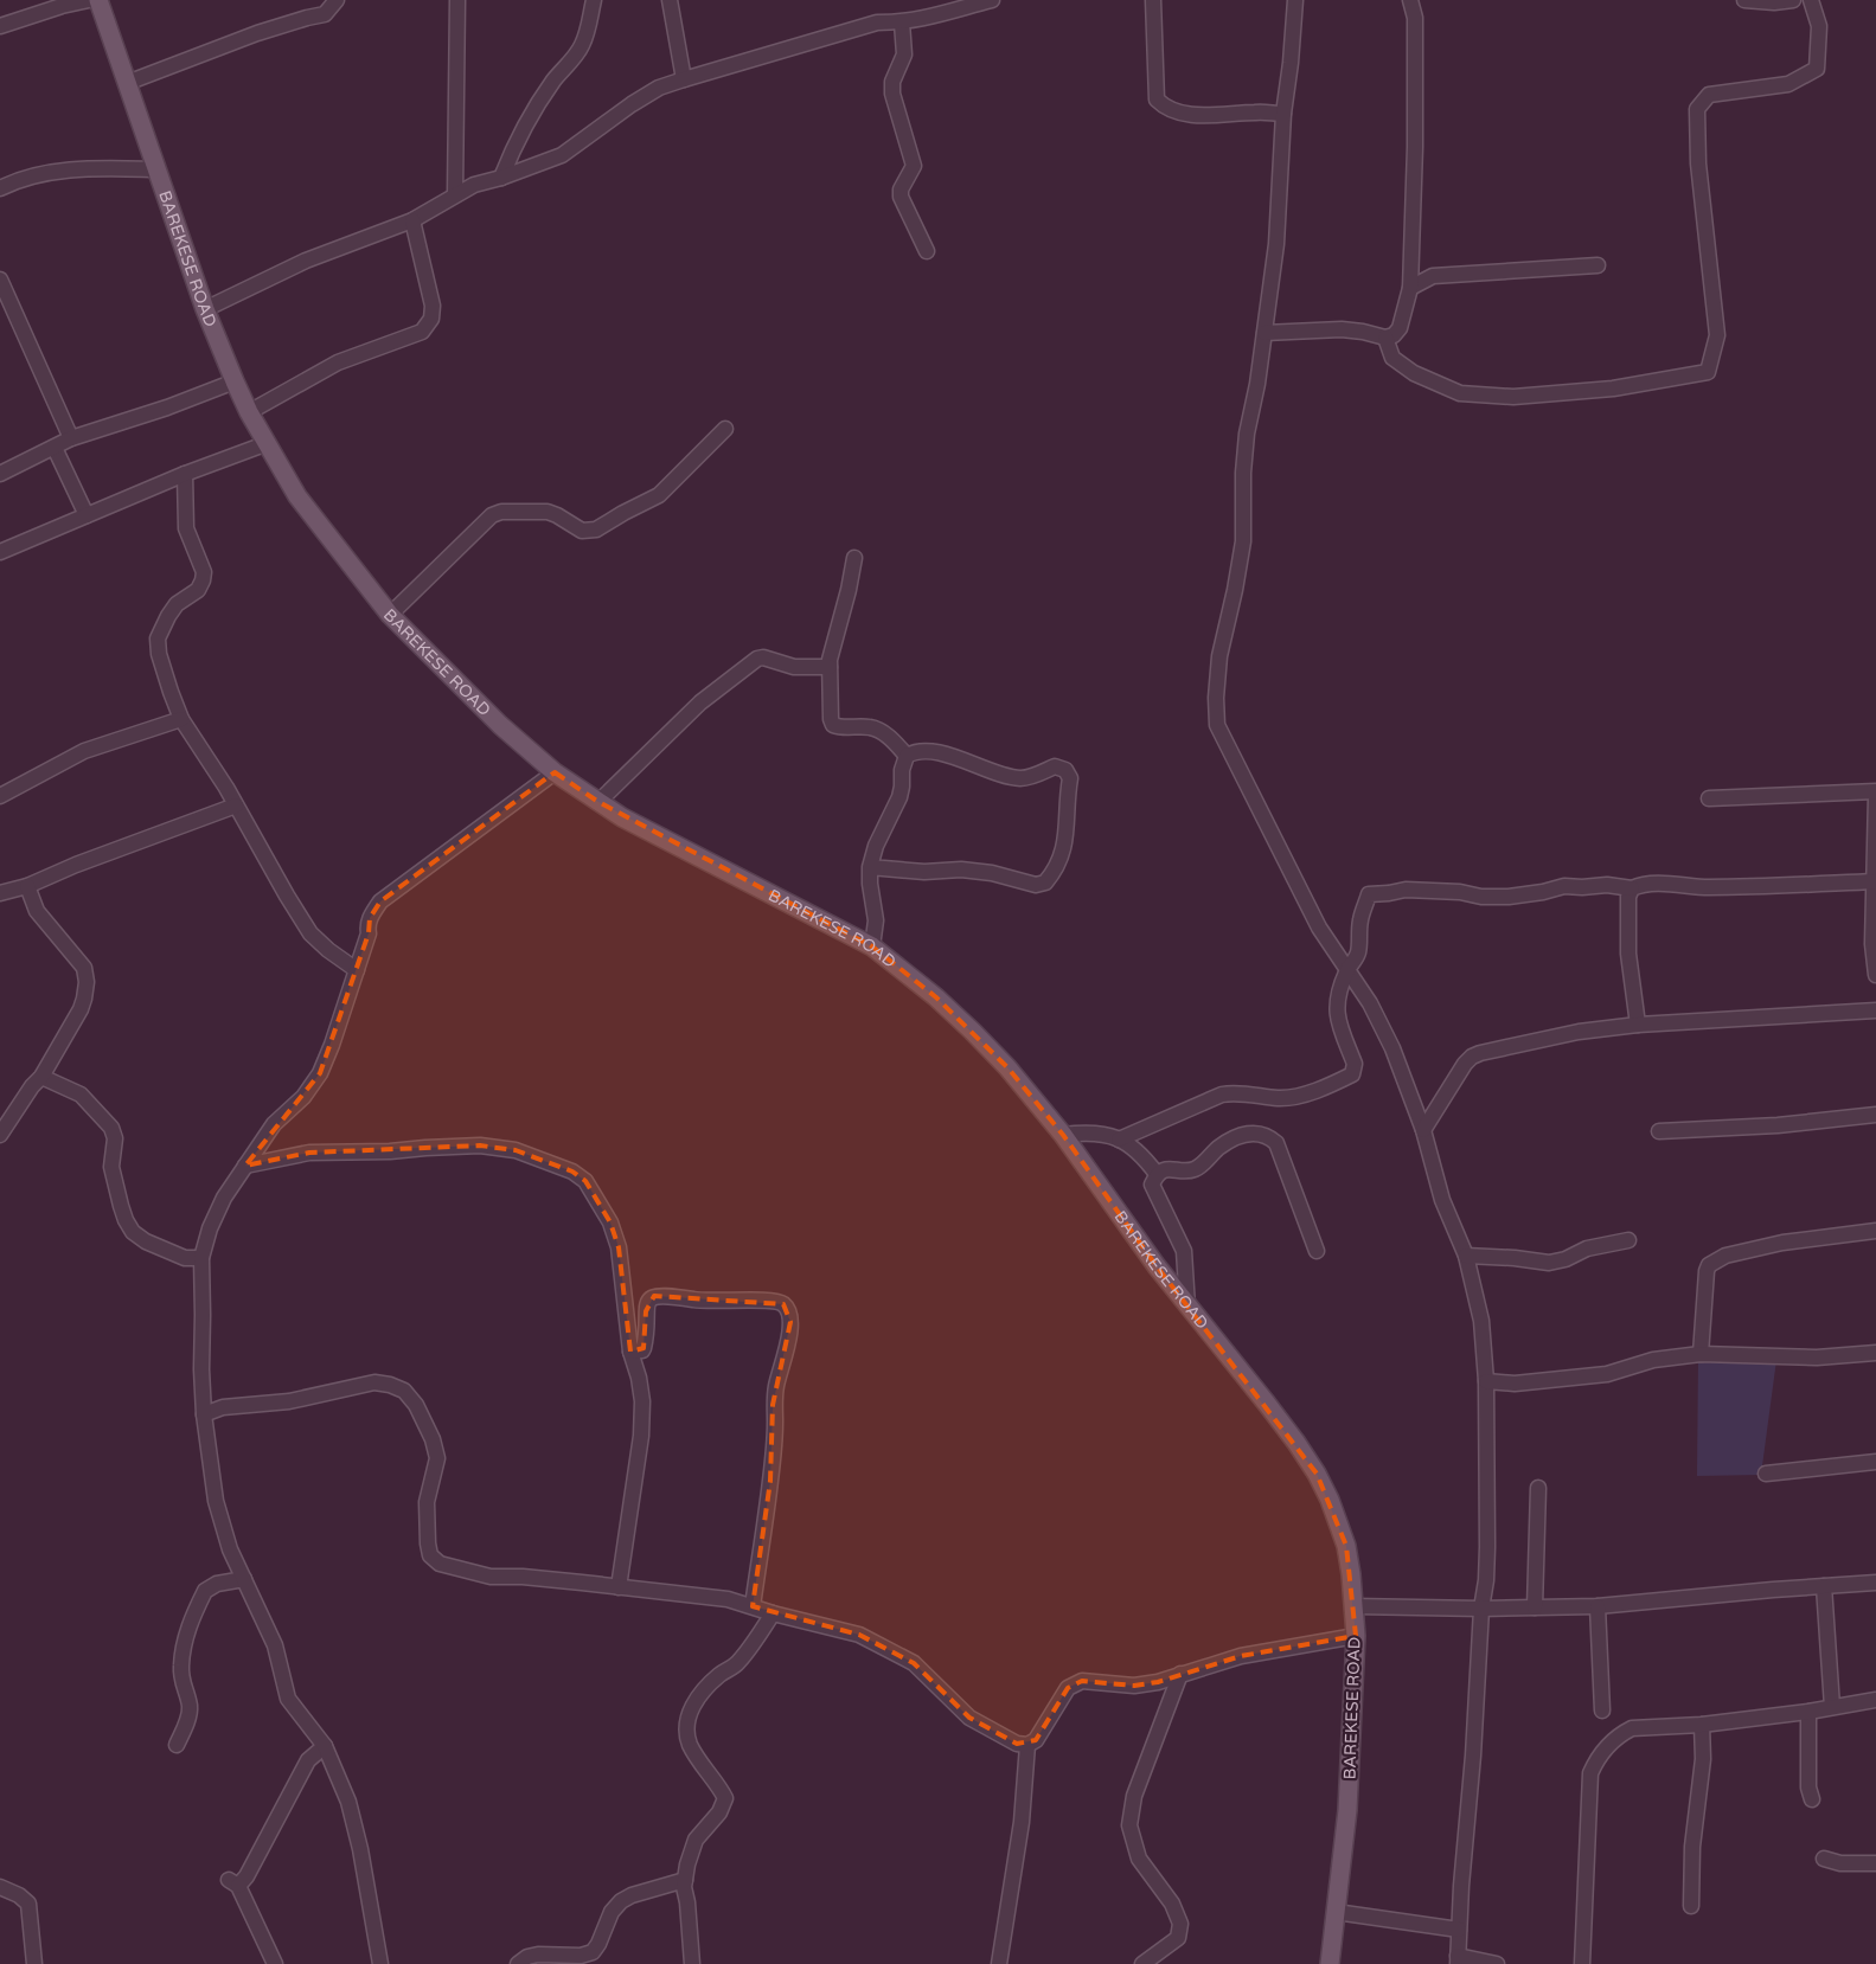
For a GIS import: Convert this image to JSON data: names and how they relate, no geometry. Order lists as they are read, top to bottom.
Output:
{
  "streets": {
    "main road": ["BAREKESE ROAD"]
  }
}
